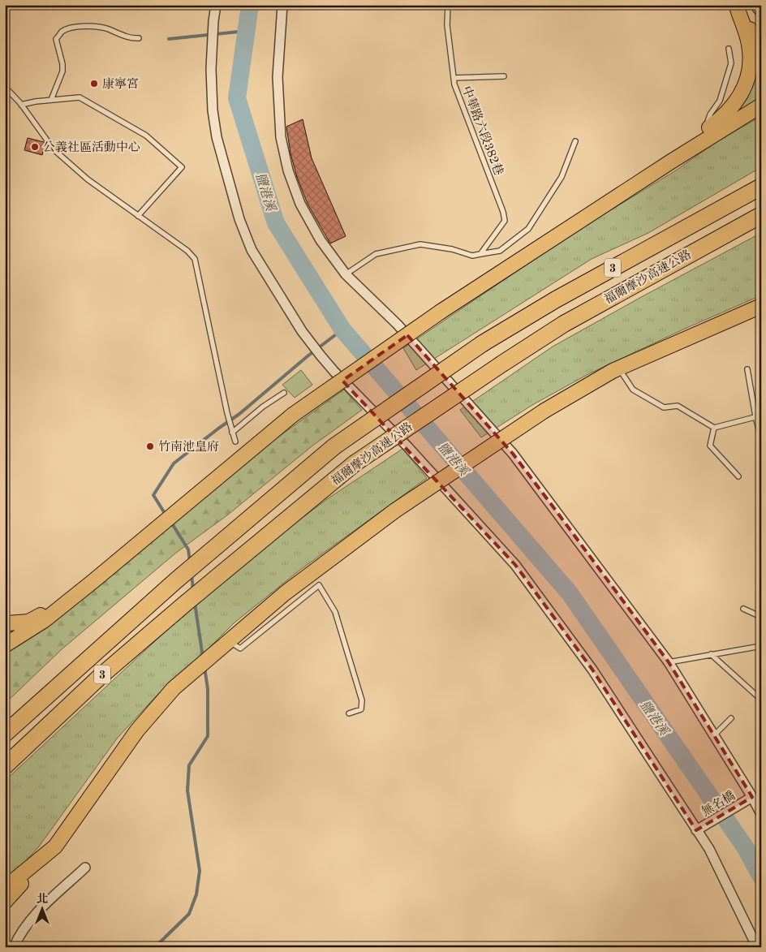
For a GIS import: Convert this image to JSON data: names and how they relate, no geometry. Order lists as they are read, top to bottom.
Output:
{
  "streets": {
    "highway": ["3", "福爾摩沙高速公路"],
    "street": ["無名橋"],
    "lane": ["中華路六段382巷"]
  },
  "water": ["鹽港溪"],
  "places": ["康寧宮", "公義社區活動中心", "竹南池皇府"],
  "north": "top"
}
